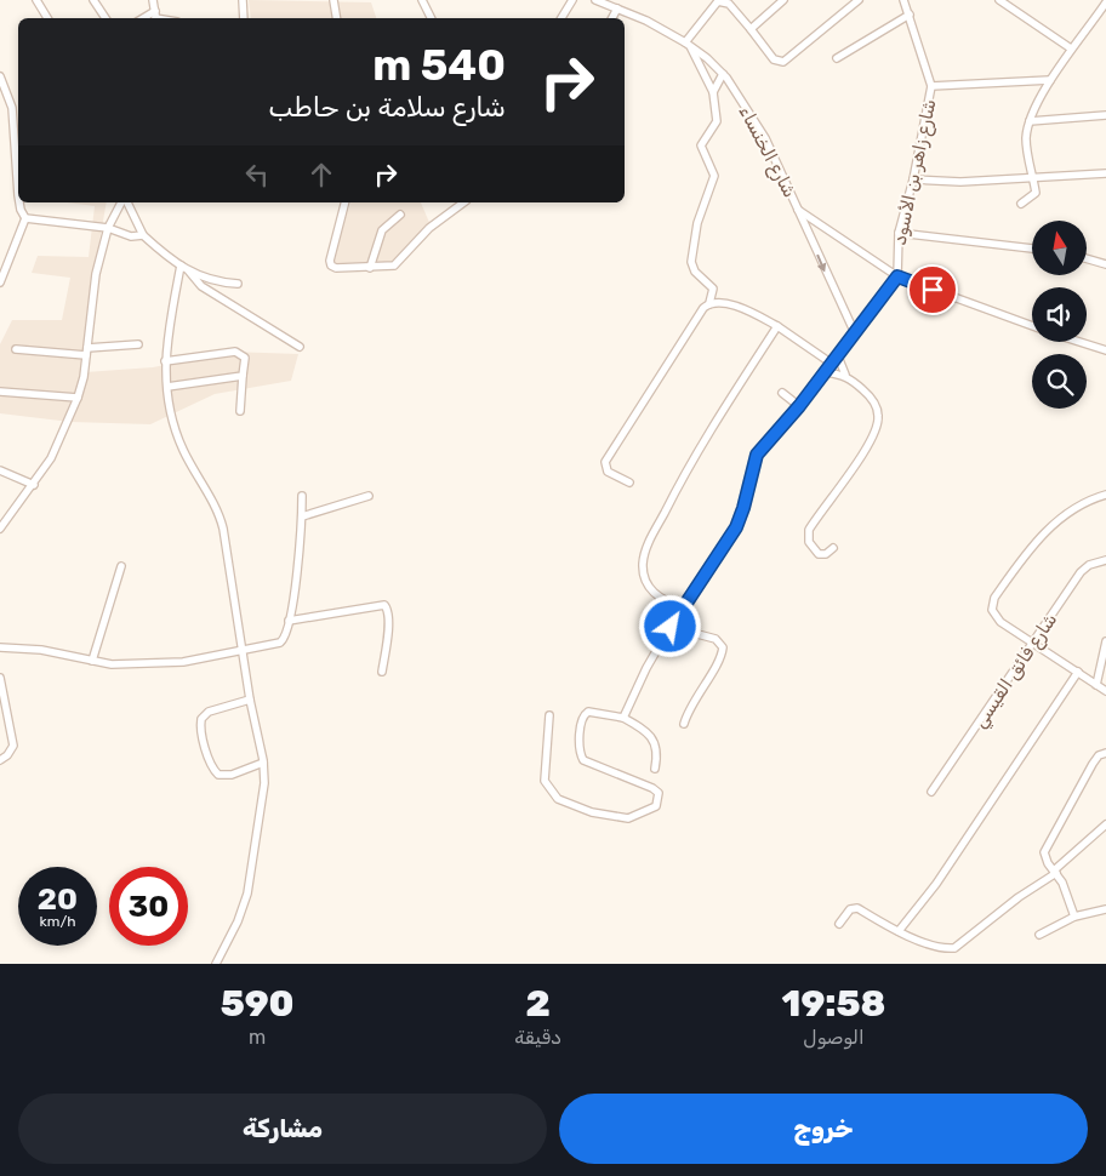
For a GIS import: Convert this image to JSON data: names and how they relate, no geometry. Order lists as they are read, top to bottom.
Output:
{
  "streets": {
    "street": ["شارع الخنساء", "شارع زاهر بن الأسود", "شارع فائق القيسي"]
  },
  "north": "top",
  "page": {
    "turn": ["540 m", "شارع سلامة بن حاطب"],
    "speed": "20 km/h",
    "limit": "30",
    "eta": [
      "19:58",
      "الوصول",
      "2",
      "دقيقة",
      "590",
      "m"
    ],
    "buttons": ["خروج", "مشاركة"]
  }
}
